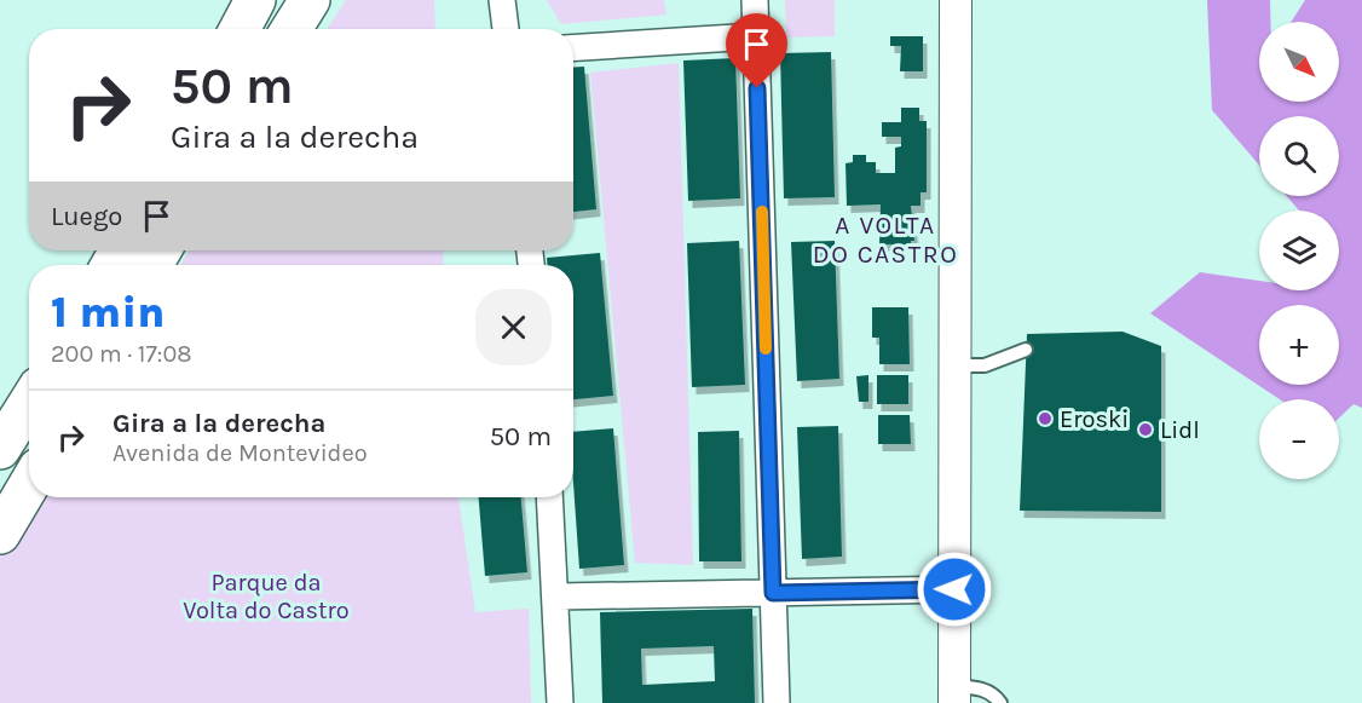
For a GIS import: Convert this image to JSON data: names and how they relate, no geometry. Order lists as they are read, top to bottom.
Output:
{
  "districts": ["A VOLTA DO CASTRO"],
  "parks": ["Parque da Volta do Castro"],
  "places": ["Eroski", "Lidl"],
  "north": "bottom right",
  "page": {
    "map_buttons": ["+", "−"],
    "turn": ["50 m", "Gira a la derecha"],
    "then": "Luego",
    "heading": ["1 min", "200 m · 17:08"],
    "list": [
      {
        "name": "Gira a la derecha",
        "note": "Avenida de Montevideo",
        "value": "50 m"
      }
    ]
  }
}
